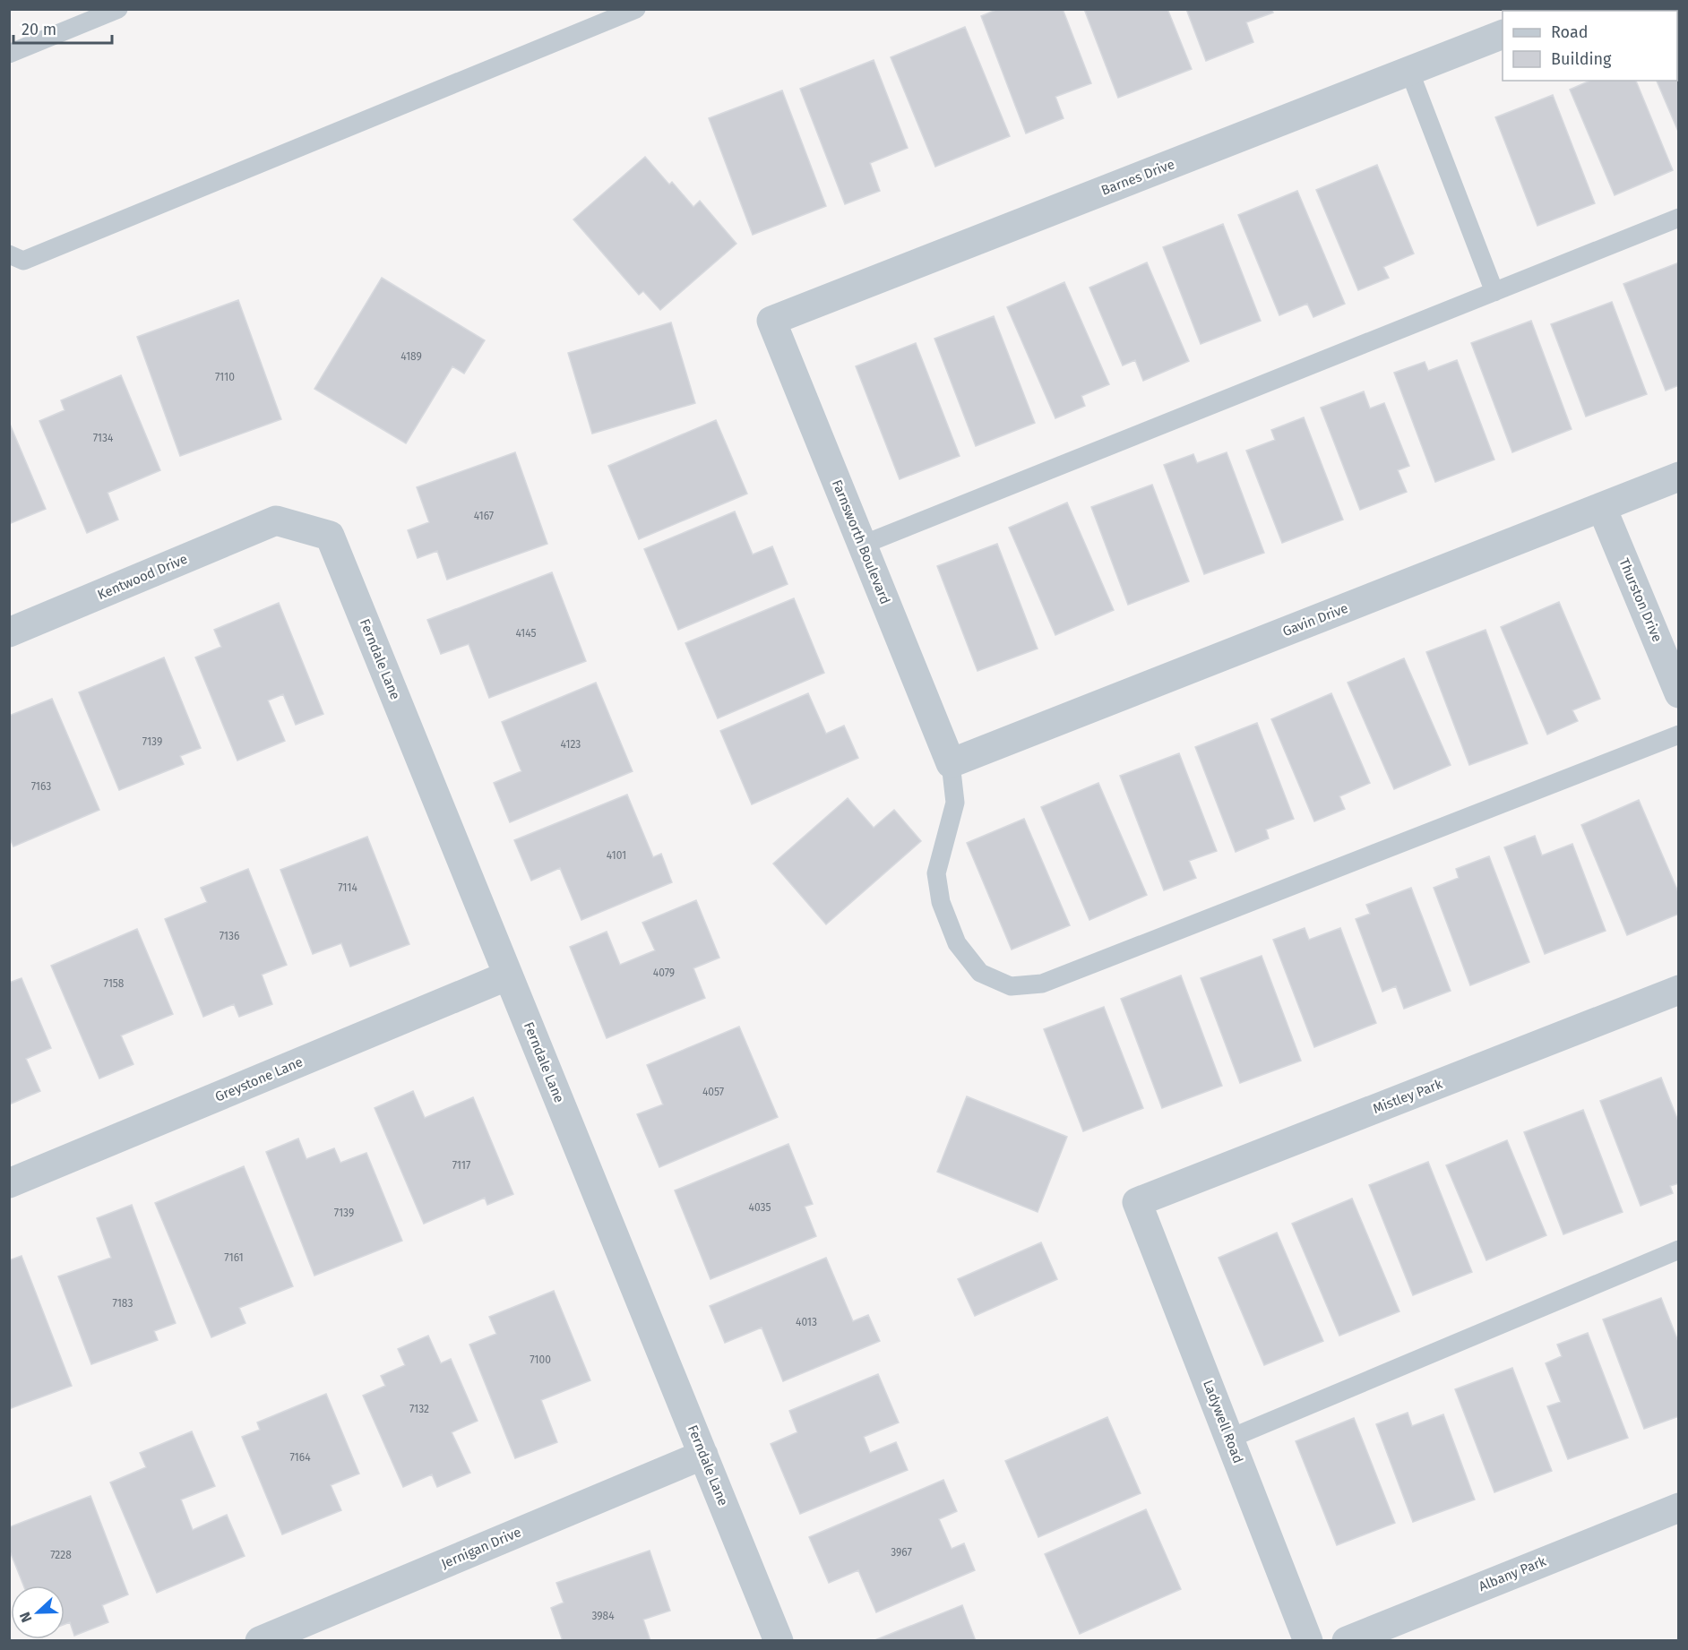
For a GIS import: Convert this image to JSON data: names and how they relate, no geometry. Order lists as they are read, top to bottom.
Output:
{
  "streets": {
    "street": [
      "Barnes Drive",
      "Farnsworth Boulevard",
      "Kentwood Drive",
      "Thurston Drive",
      "Gavin Drive",
      "Ferndale Lane",
      "Greystone Lane",
      "Mistley Park",
      "Ladywell Road",
      "Jernigan Drive",
      "Albany Park"
    ]
  },
  "crossings": [
    ["Barnes Drive", "Farnsworth Boulevard"],
    ["Farnsworth Boulevard", "Gavin Drive"],
    ["Kentwood Drive", "Ferndale Lane"],
    ["Thurston Drive", "Gavin Drive"],
    ["Ferndale Lane", "Greystone Lane"],
    ["Ferndale Lane", "Jernigan Drive"],
    ["Mistley Park", "Ladywell Road"]
  ],
  "house_numbers": [
    "4189",
    "7110",
    "7134",
    "4167",
    "4145",
    "7139",
    "4123",
    "7163",
    "4101",
    "7114",
    "7136",
    "4079",
    "7158",
    "4057",
    "7117",
    "4035",
    "7139",
    "7161",
    "7183",
    "4013",
    "7100",
    "7132",
    "7164",
    "3967",
    "7228",
    "3984"
  ],
  "legend": ["Road", "Building"],
  "scale_bar": "20 m",
  "north": "left"
}
